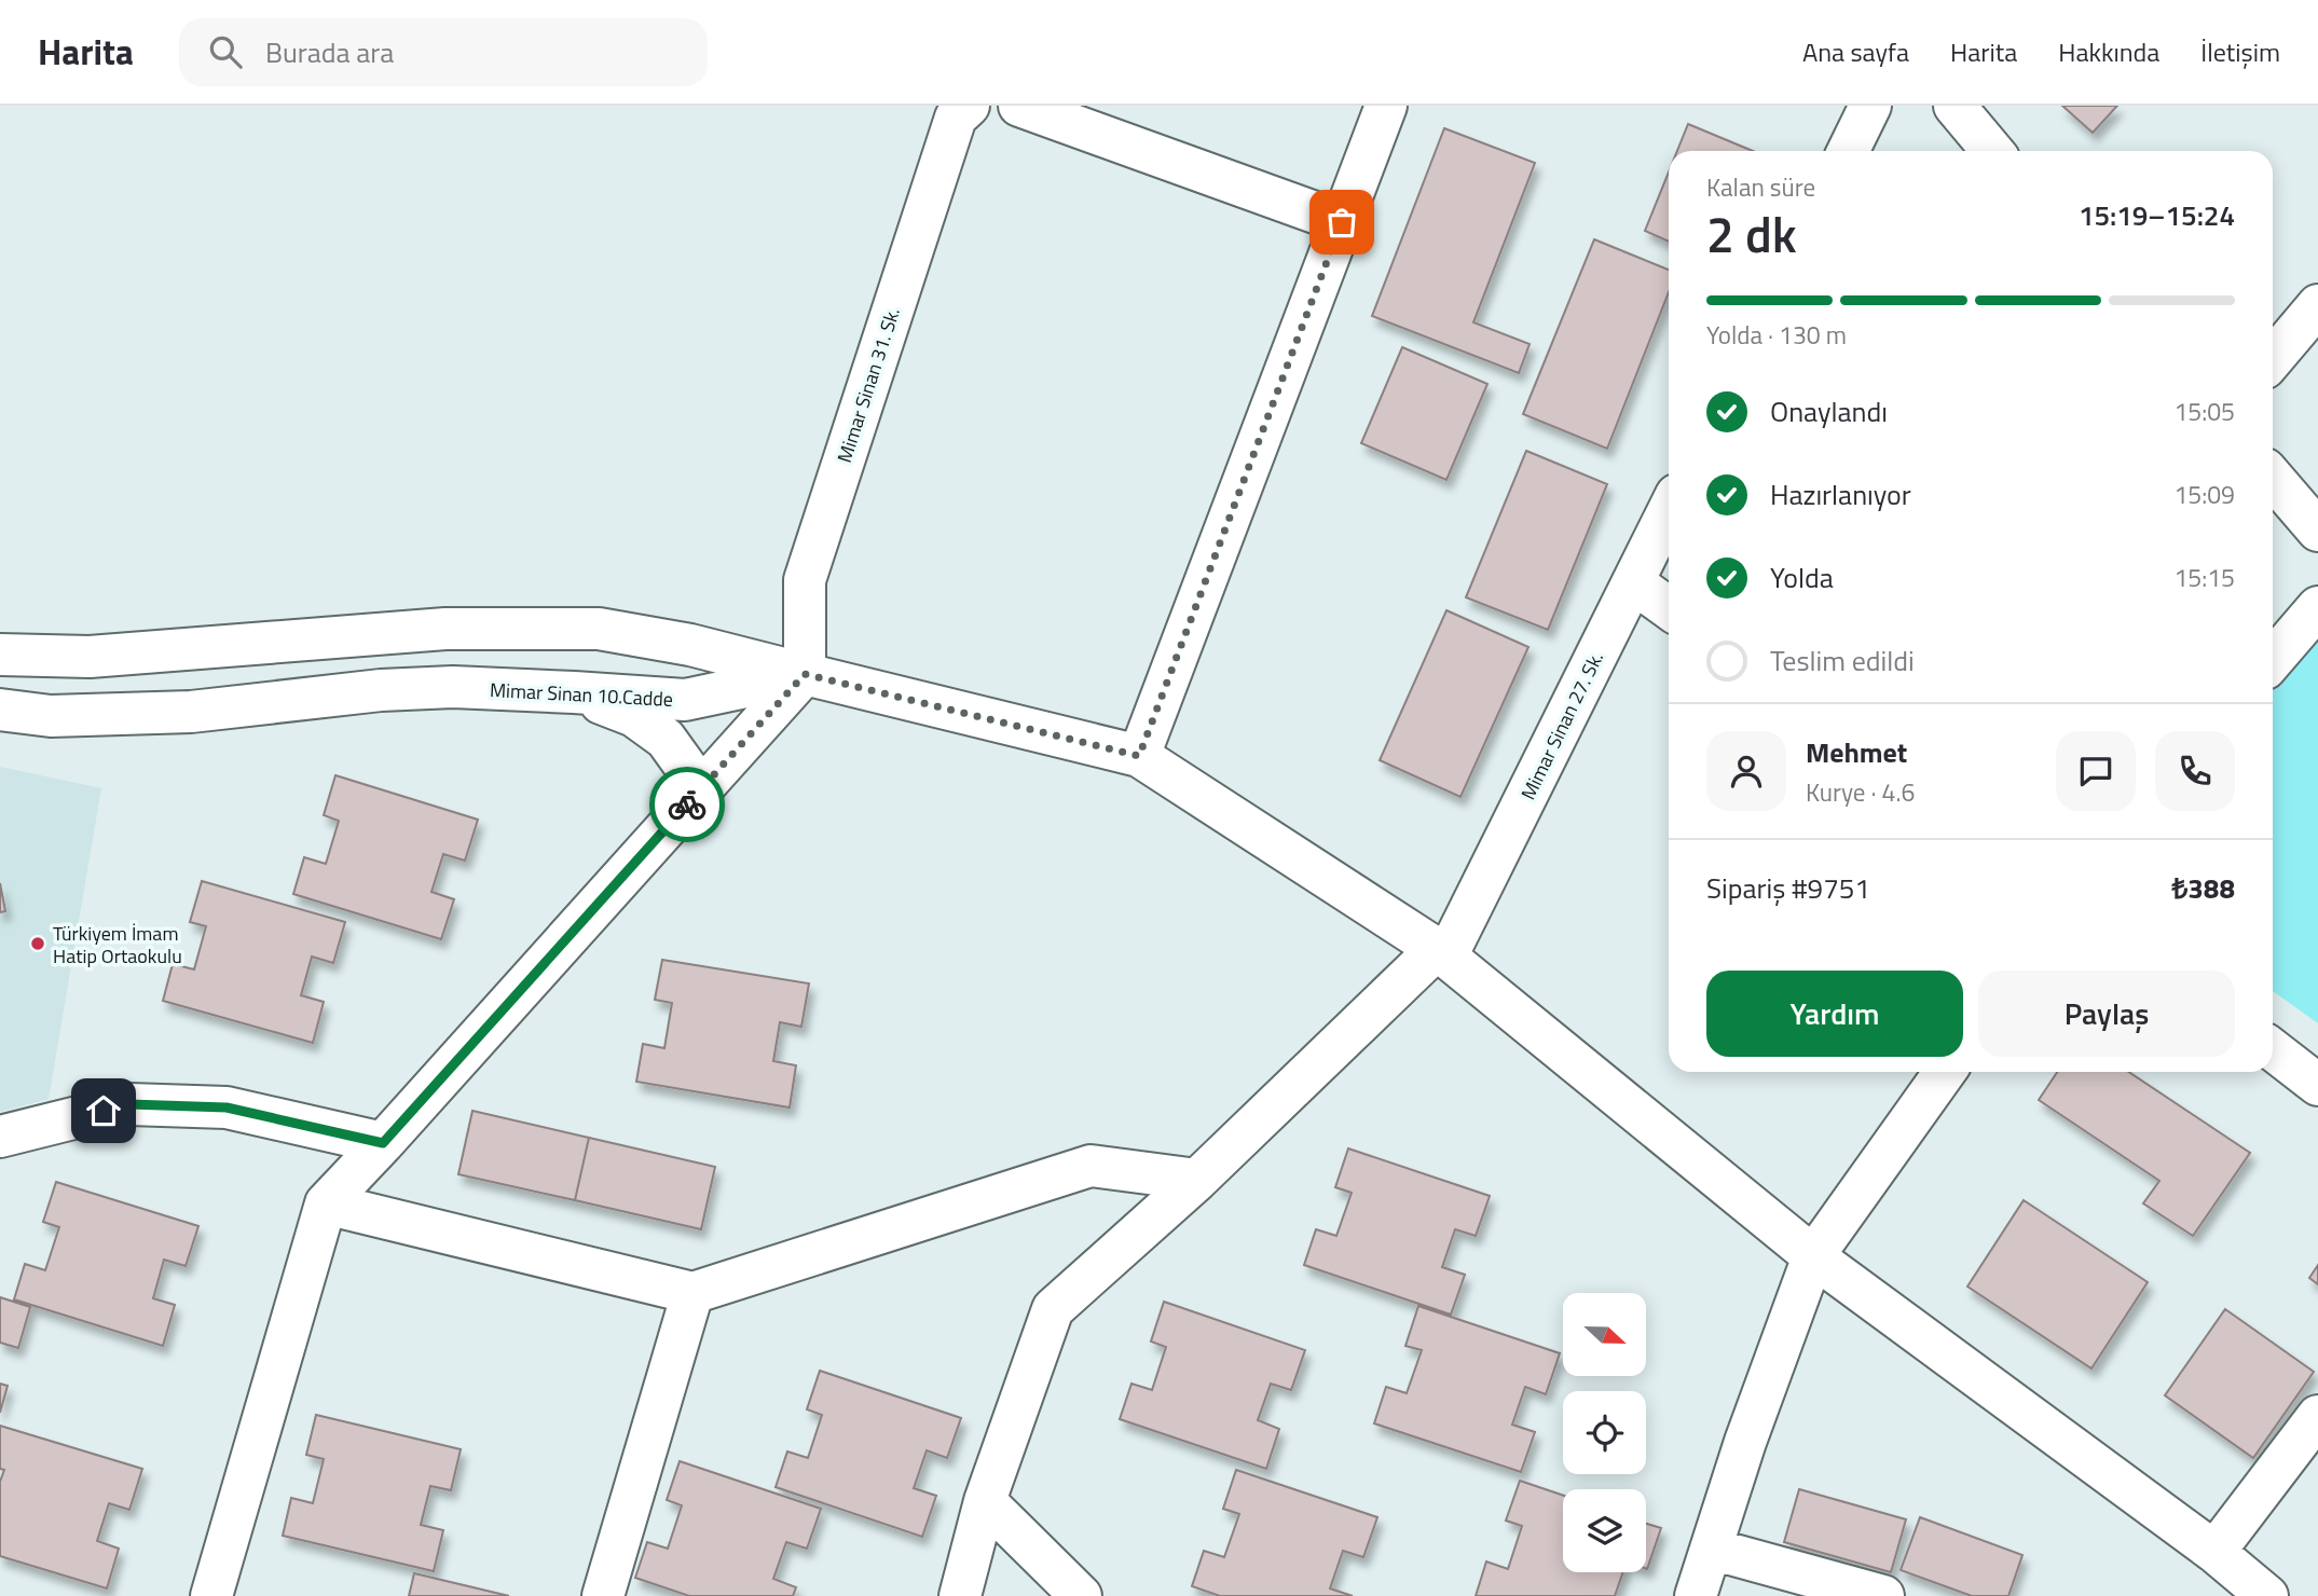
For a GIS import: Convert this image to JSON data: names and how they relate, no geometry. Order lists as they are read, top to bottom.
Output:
{
  "streets": {
    "street": ["Mimar Sinan 31. Sk.", "Mimar Sinan 10.Cadde", "Mimar Sinan 27. Sk."]
  },
  "crossings": [
    ["Mimar Sinan 31. Sk.", "Mimar Sinan 10.Cadde"]
  ],
  "places": ["Türkiyem İmam Hatip Ortaokulu"],
  "north": "right",
  "page": {
    "header": "Harita",
    "search": "Burada ara",
    "nav": [
      "Ana sayfa",
      "Harita",
      "Hakkında",
      "İletişim"
    ],
    "heading": ["2 dk", "Kalan süre", "15:19–15:24"],
    "panel": [
      "Mehmet",
      "Kurye · 4.6",
      "Sipariş #9751",
      "₺388"
    ],
    "bar": "Yolda · 130 m",
    "list": [
      ["Onaylandı", "15:05"],
      ["Hazırlanıyor", "15:09"],
      ["Yolda", "15:15"],
      "Teslim edildi"
    ],
    "buttons": ["Yardım", "Paylaş"]
  }
}
